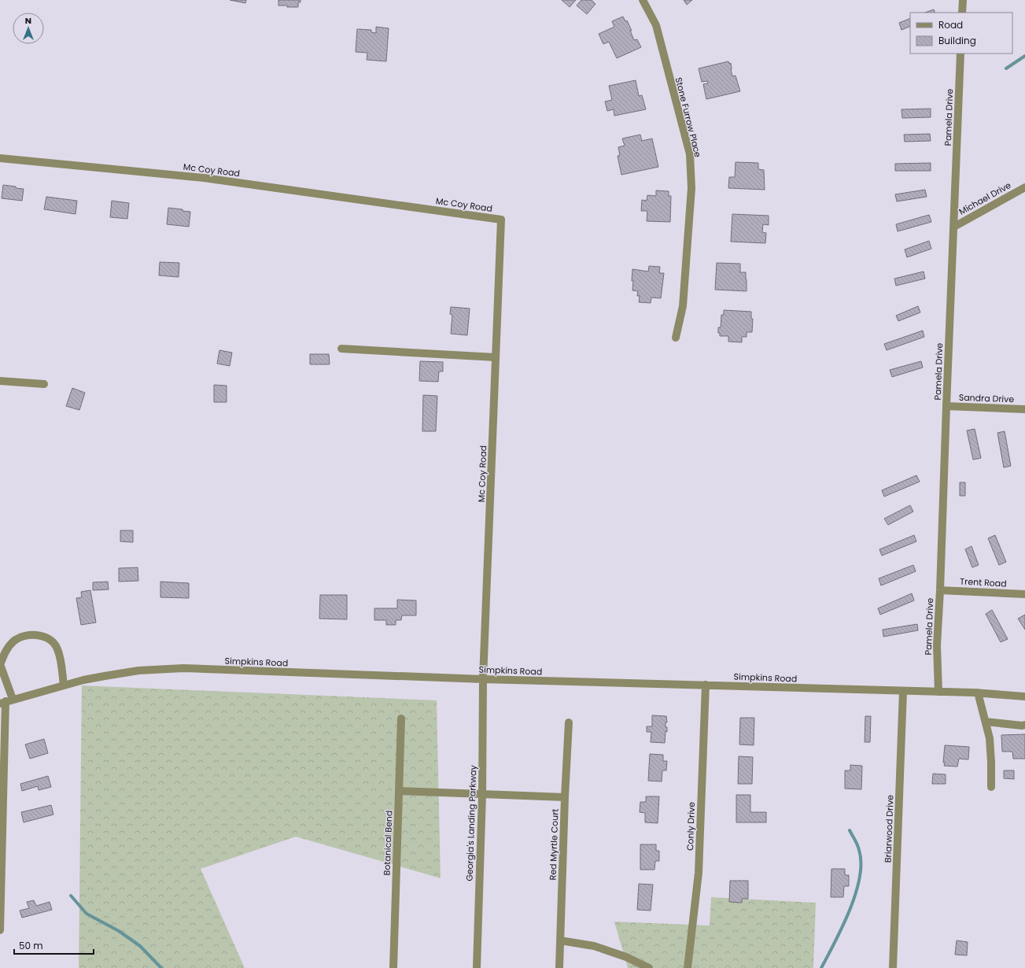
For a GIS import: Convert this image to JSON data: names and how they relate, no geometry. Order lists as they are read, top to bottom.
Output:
{
  "streets": {
    "street": [
      "Stone Furrow Place",
      "Pamela Drive",
      "Mc Coy Road",
      "Michael Drive",
      "Sandra Drive",
      "Trent Road",
      "Simpkins Road",
      "Georgia's Landing Parkway",
      "Conly Drive",
      "Briarwood Drive",
      "Botanical Bend",
      "Red Myrtle Court"
    ]
  },
  "crossings": [
    ["Pamela Drive", "Michael Drive"],
    ["Pamela Drive", "Sandra Drive"],
    ["Pamela Drive", "Trent Road"],
    ["Pamela Drive", "Simpkins Road"],
    ["Mc Coy Road", "Simpkins Road"],
    ["Mc Coy Road", "Georgia's Landing Parkway"],
    ["Simpkins Road", "Georgia's Landing Parkway"],
    ["Simpkins Road", "Conly Drive"],
    ["Simpkins Road", "Briarwood Drive"]
  ],
  "legend": ["Road", "Building"],
  "scale_bar": "50 m",
  "north": "top"
}
